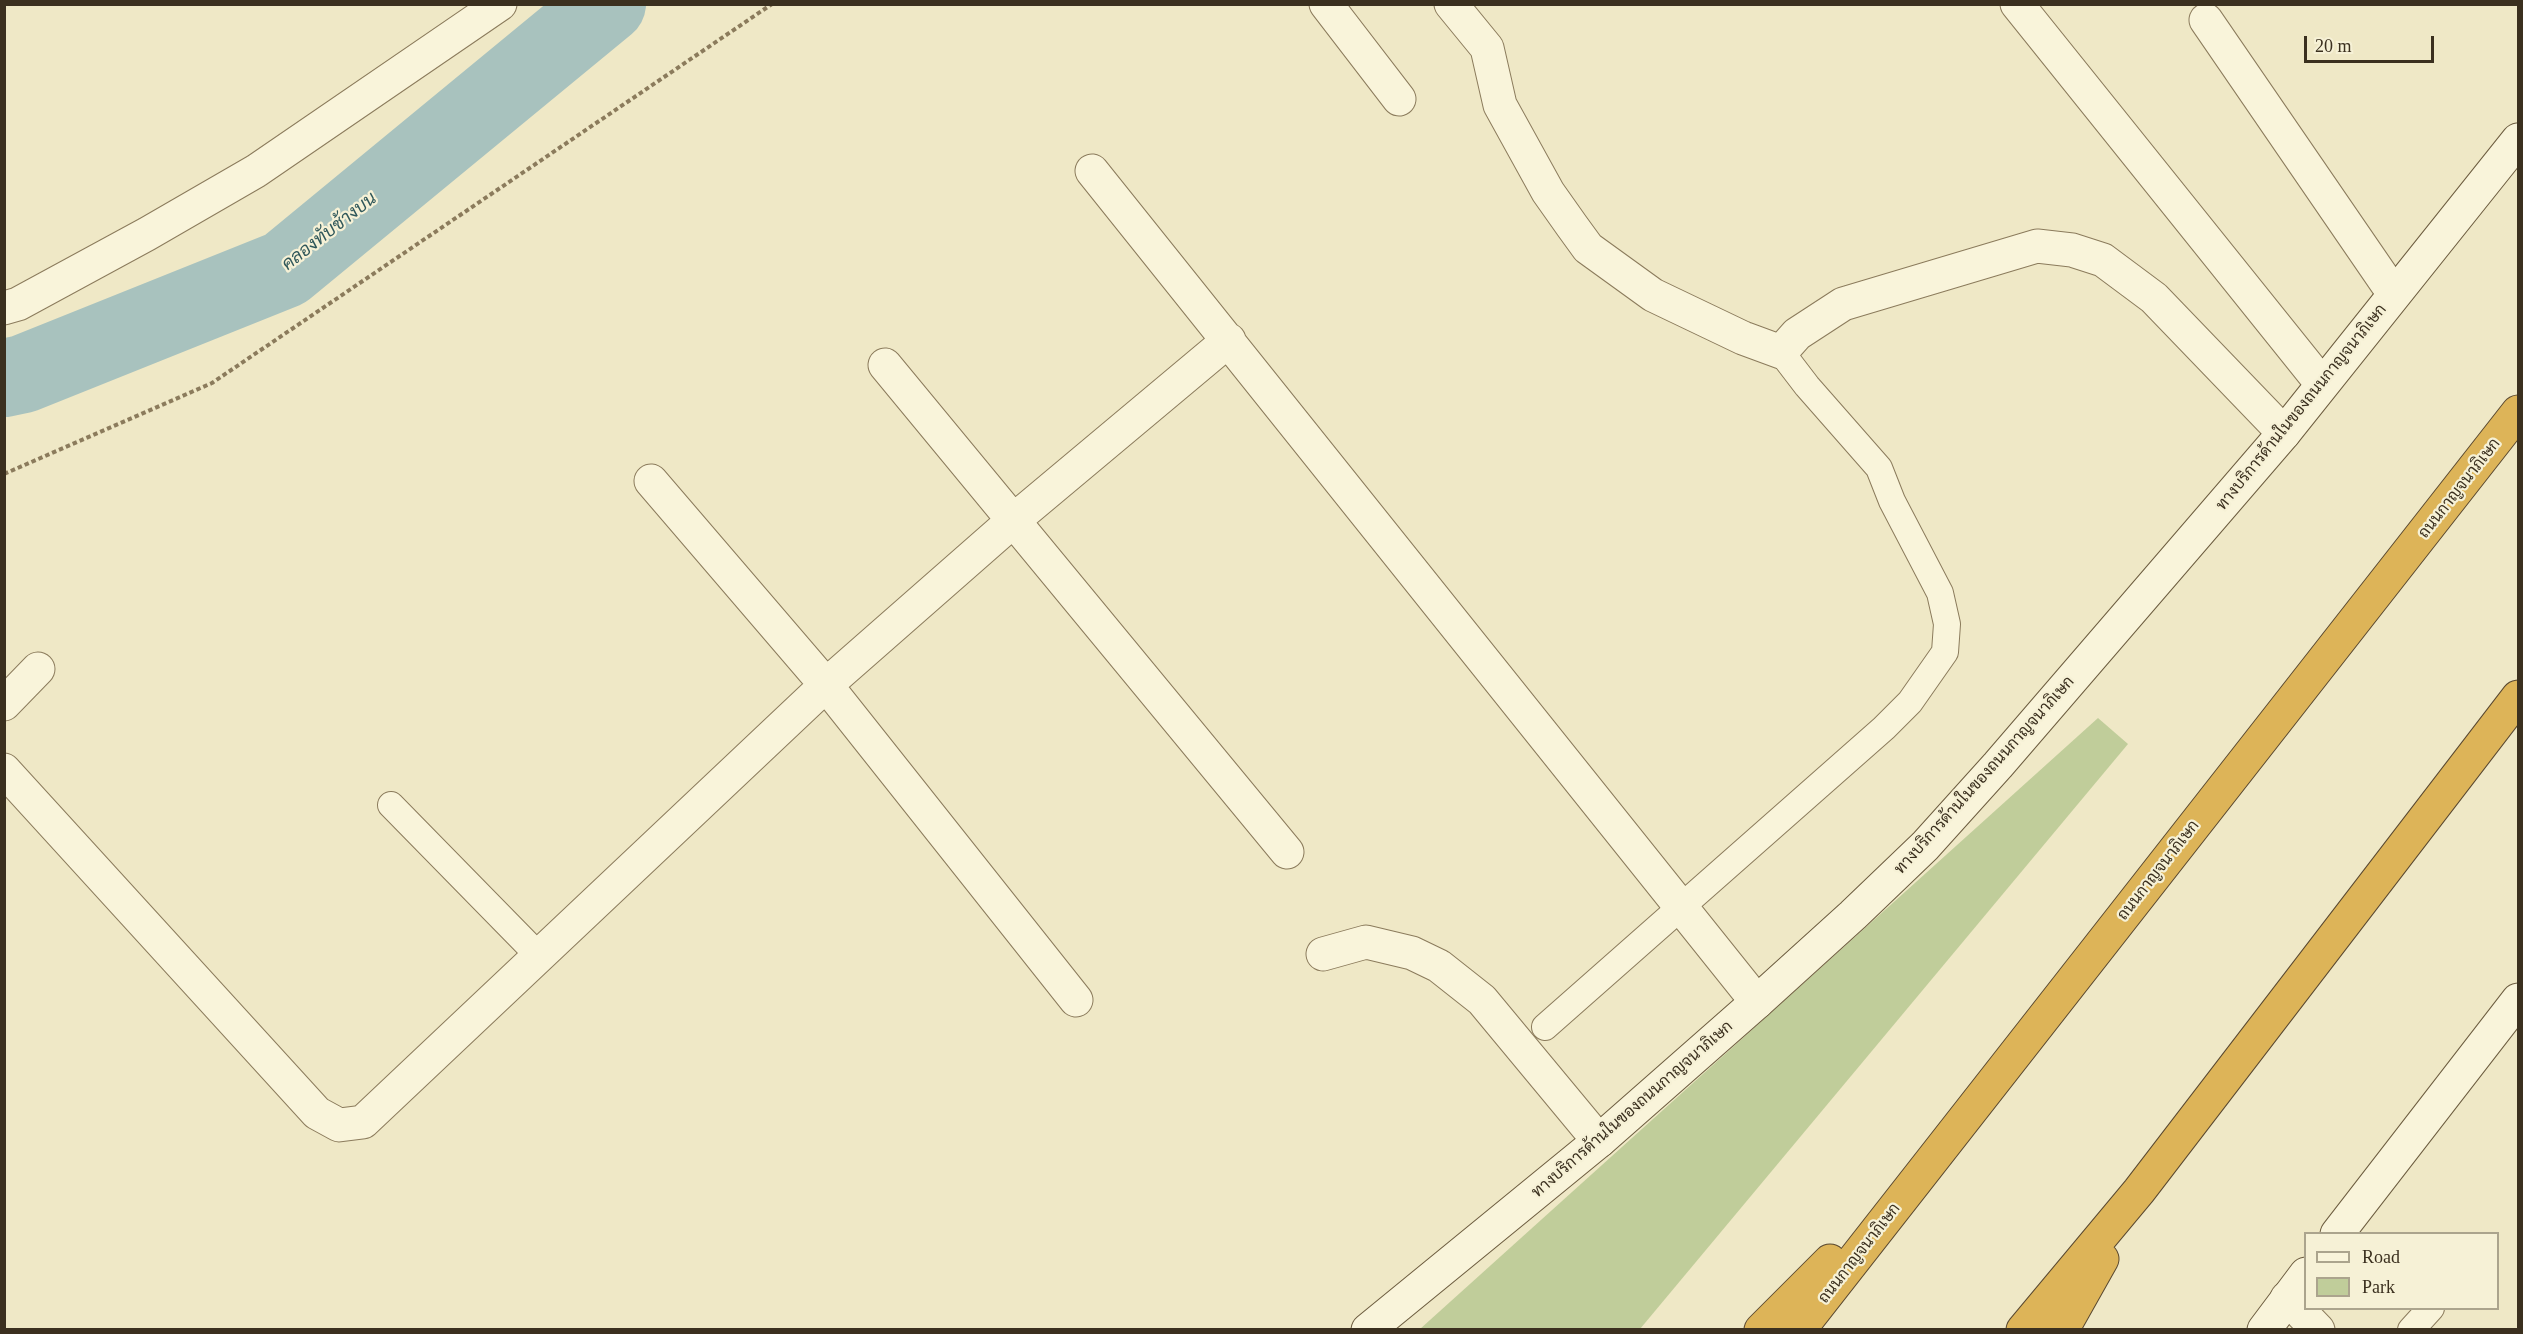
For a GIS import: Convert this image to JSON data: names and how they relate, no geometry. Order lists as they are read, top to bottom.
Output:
{
  "streets": {
    "highway": ["ถนนกาญจนาภิเษก"],
    "street": ["ทางบริการด้านในของถนนกาญจนาภิเษก"]
  },
  "water": ["คลองทับช้างบน"],
  "legend": ["Road", "Park"],
  "scale_bar": "20 m"
}
